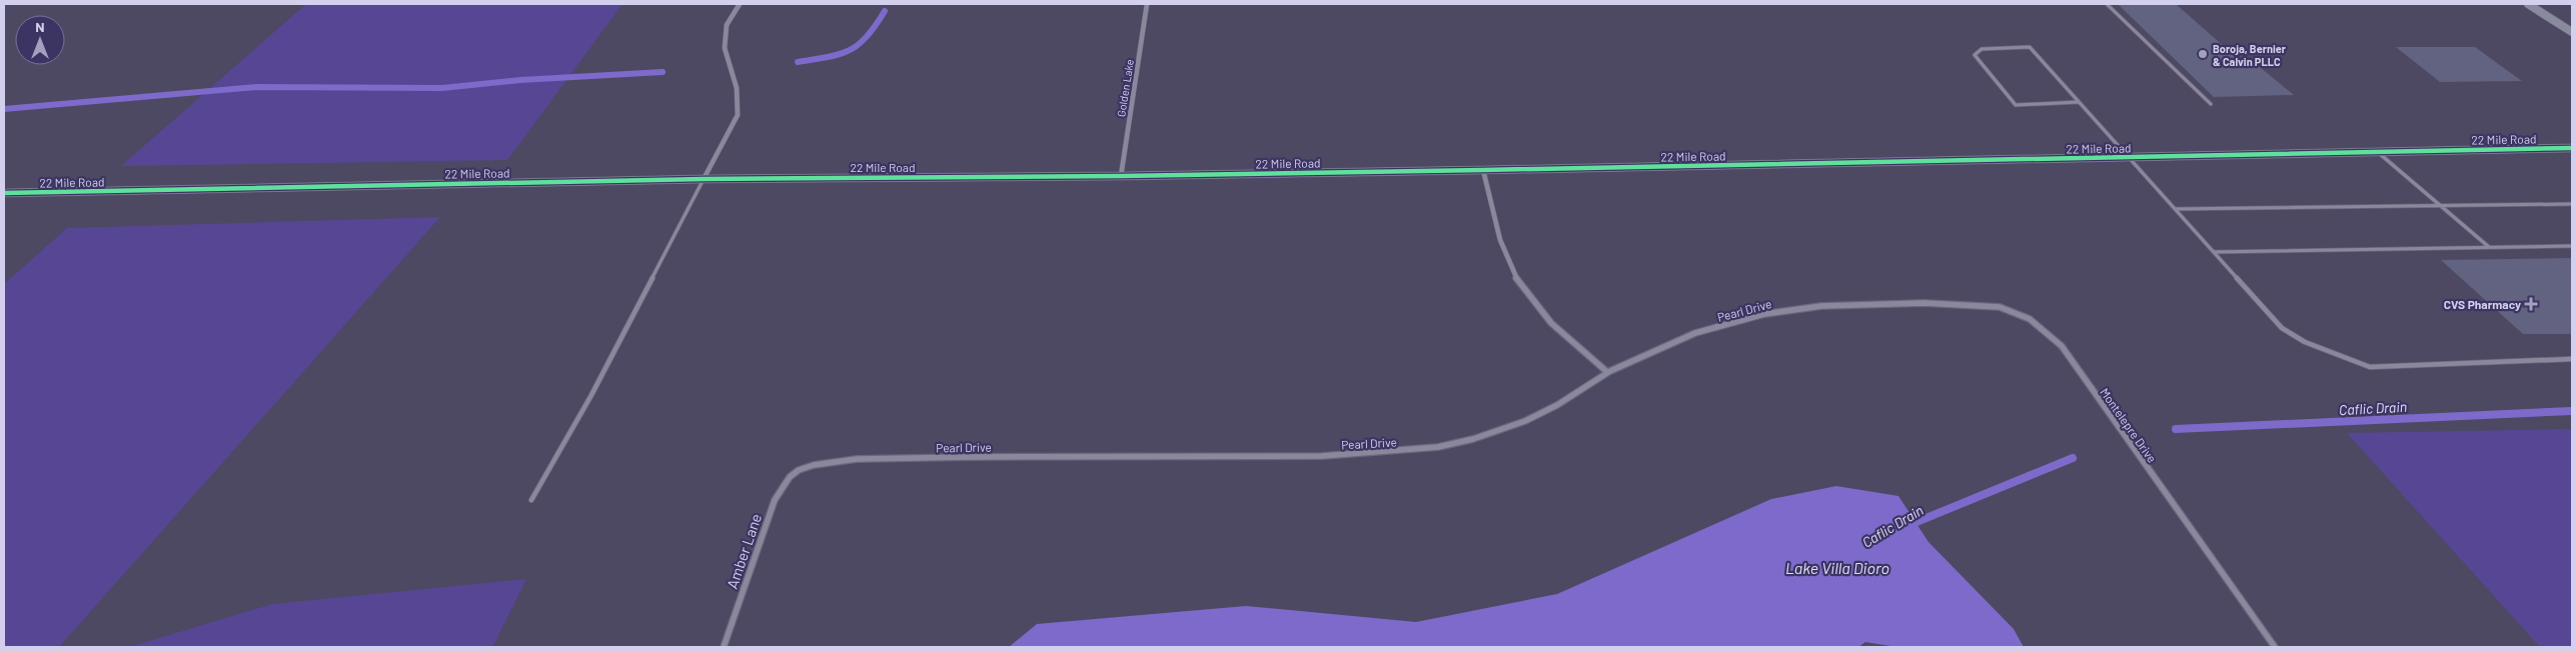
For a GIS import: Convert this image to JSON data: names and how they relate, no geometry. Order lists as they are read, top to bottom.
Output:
{
  "streets": {
    "street": [
      "Golden Lake",
      "22 Mile Road",
      "Pearl Drive",
      "Montelepre Drive",
      "Amber Lane"
    ]
  },
  "crossings": [
    ["Golden Lake", "22 Mile Road"],
    ["Pearl Drive", "Montelepre Drive"],
    ["Pearl Drive", "Amber Lane"]
  ],
  "water": ["Caflic Drain", "Lake Villa Dioro"],
  "places": {
    "other": ["Boroja, Bernier & Calvin PLLC"],
    "health": ["CVS Pharmacy"]
  },
  "north": "top"
}
